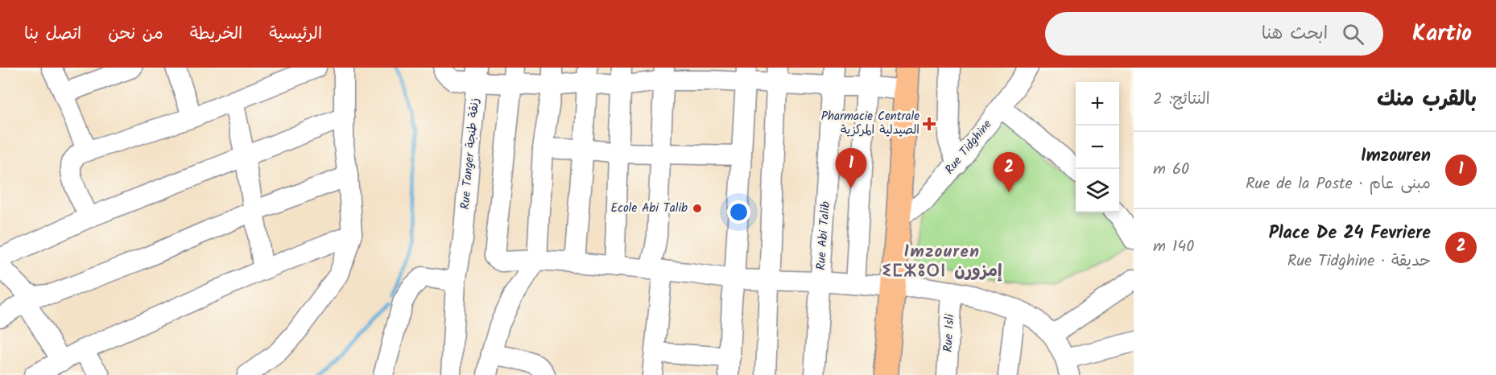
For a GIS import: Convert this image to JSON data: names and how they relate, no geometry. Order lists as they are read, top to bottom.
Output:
{
  "streets": {
    "street": [
      "Rue Tidghine",
      "Rue Tanger زنقة طنجة",
      "Rue Abi Talib",
      "Rue Isli"
    ]
  },
  "districts": ["Imzouren ⵉⵎⵣⵓⵔⵏ إمزورن"],
  "places": {
    "health": ["Pharmacie Centrale الصيدلية المركزية"],
    "other": ["Ecole Abi Talib"]
  },
  "page": {
    "header": "Kartio",
    "search": "ابحث هنا",
    "nav": [
      "الرئيسية",
      "الخريطة",
      "من نحن",
      "اتصل بنا"
    ],
    "heading": ["بالقرب منك", "النتائج: 2"],
    "map_buttons": ["+", "−"],
    "list": [
      {
        "mark": "1",
        "name": "Imzouren",
        "note": "مبنى عام · Rue de la Poste",
        "value": "60 m"
      },
      {
        "mark": "2",
        "name": "Place De 24 Fevriere",
        "note": "حديقة · Rue Tidghine",
        "value": "140 m"
      }
    ],
    "pins": ["1", "2"]
  }
}
